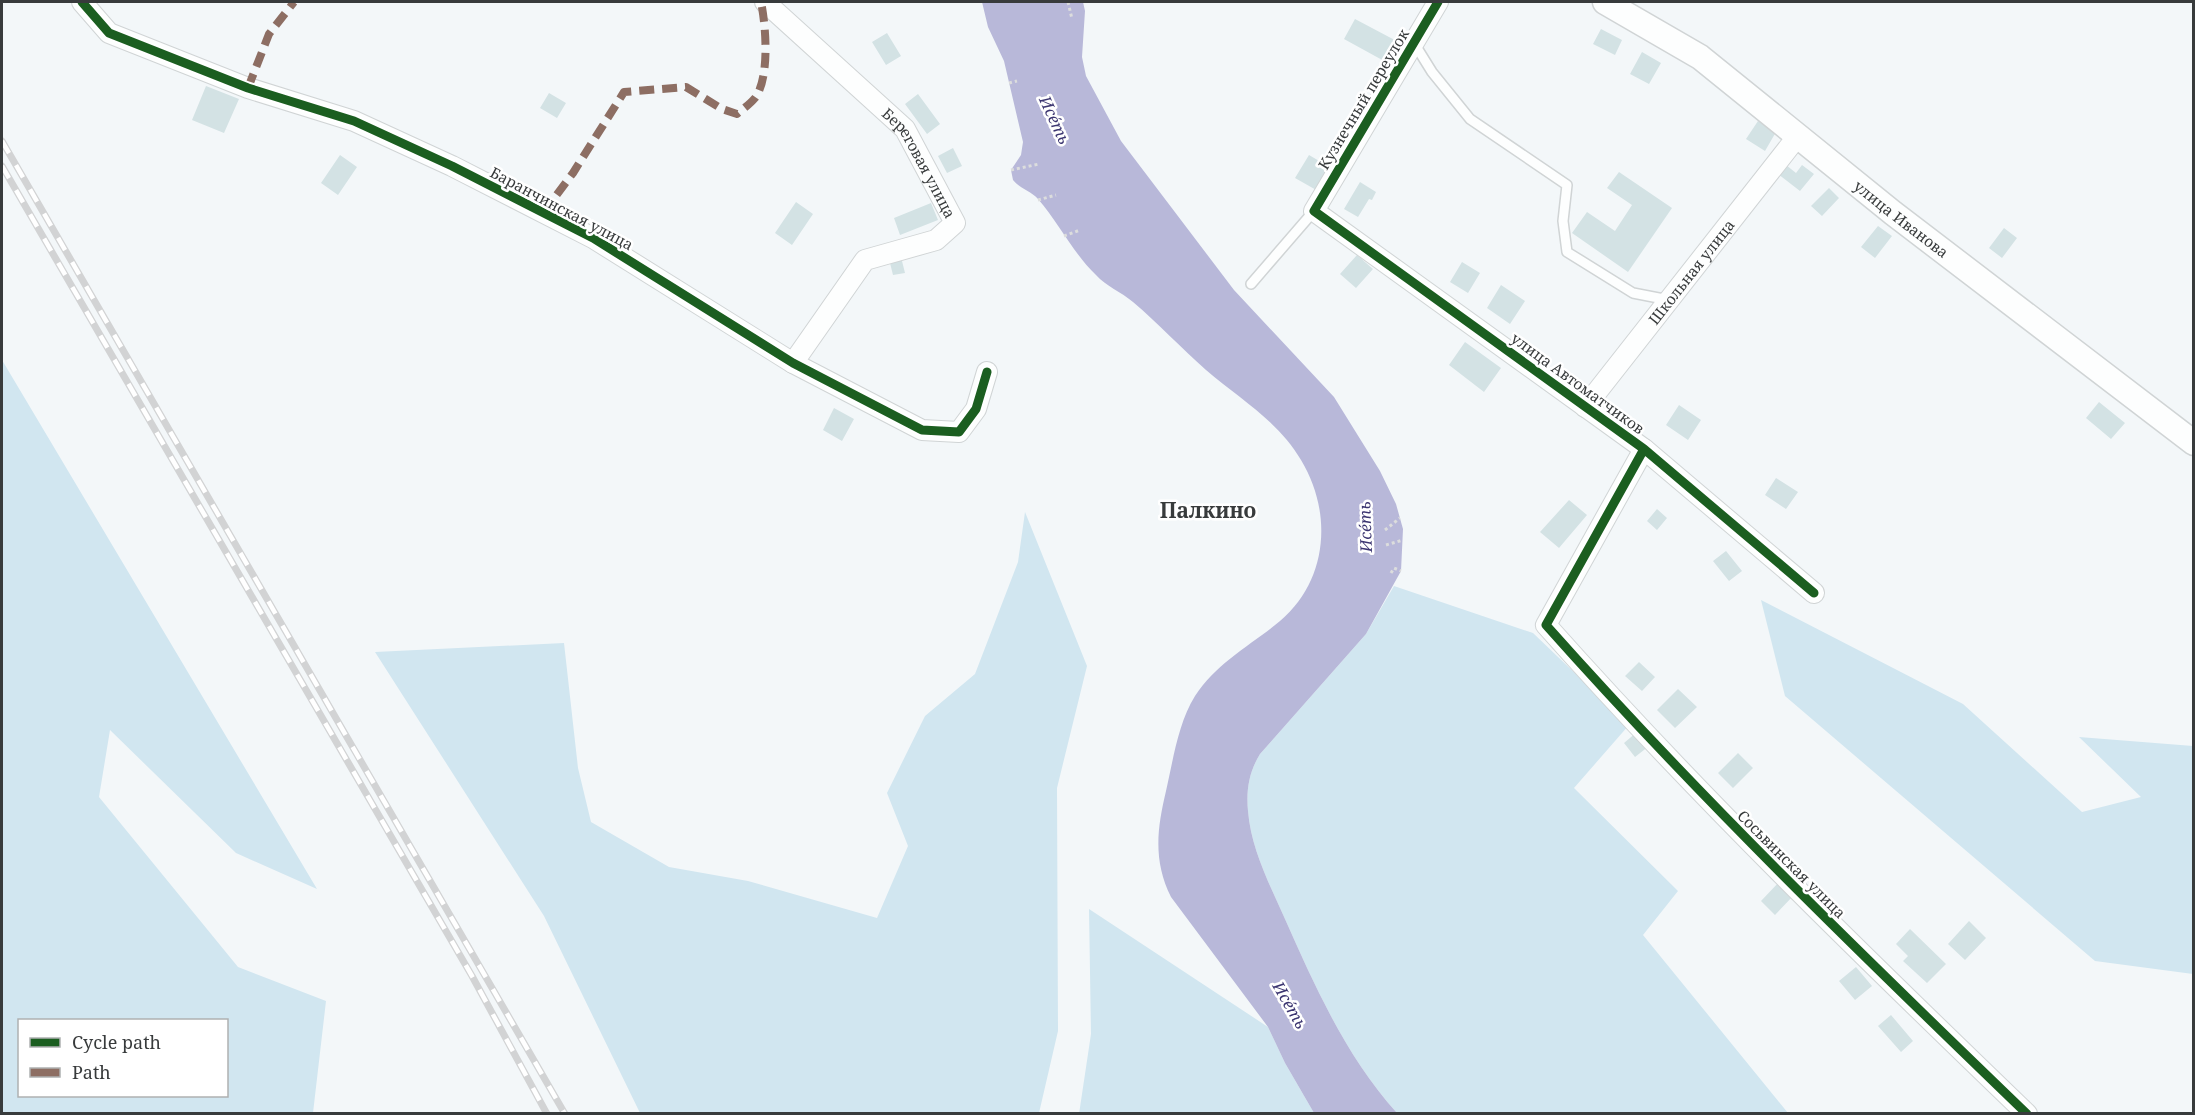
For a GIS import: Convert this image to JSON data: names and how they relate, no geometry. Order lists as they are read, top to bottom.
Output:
{
  "streets": {
    "street": [
      "Кузнечный переулок",
      "Береговая улица",
      "Баранчинская улица",
      "улица Иванова",
      "Школьная улица",
      "улица Автоматчиков",
      "Сосьвинская улица"
    ]
  },
  "crossings": [
    ["Кузнечный переулок", "улица Автоматчиков"],
    ["Береговая улица", "Баранчинская улица"],
    ["улица Иванова", "Школьная улица"],
    ["Школьная улица", "улица Автоматчиков"],
    ["улица Автоматчиков", "Сосьвинская улица"]
  ],
  "districts": ["Палкино"],
  "water": ["Исе́ть"],
  "legend": ["Cycle path", "Path"]
}
